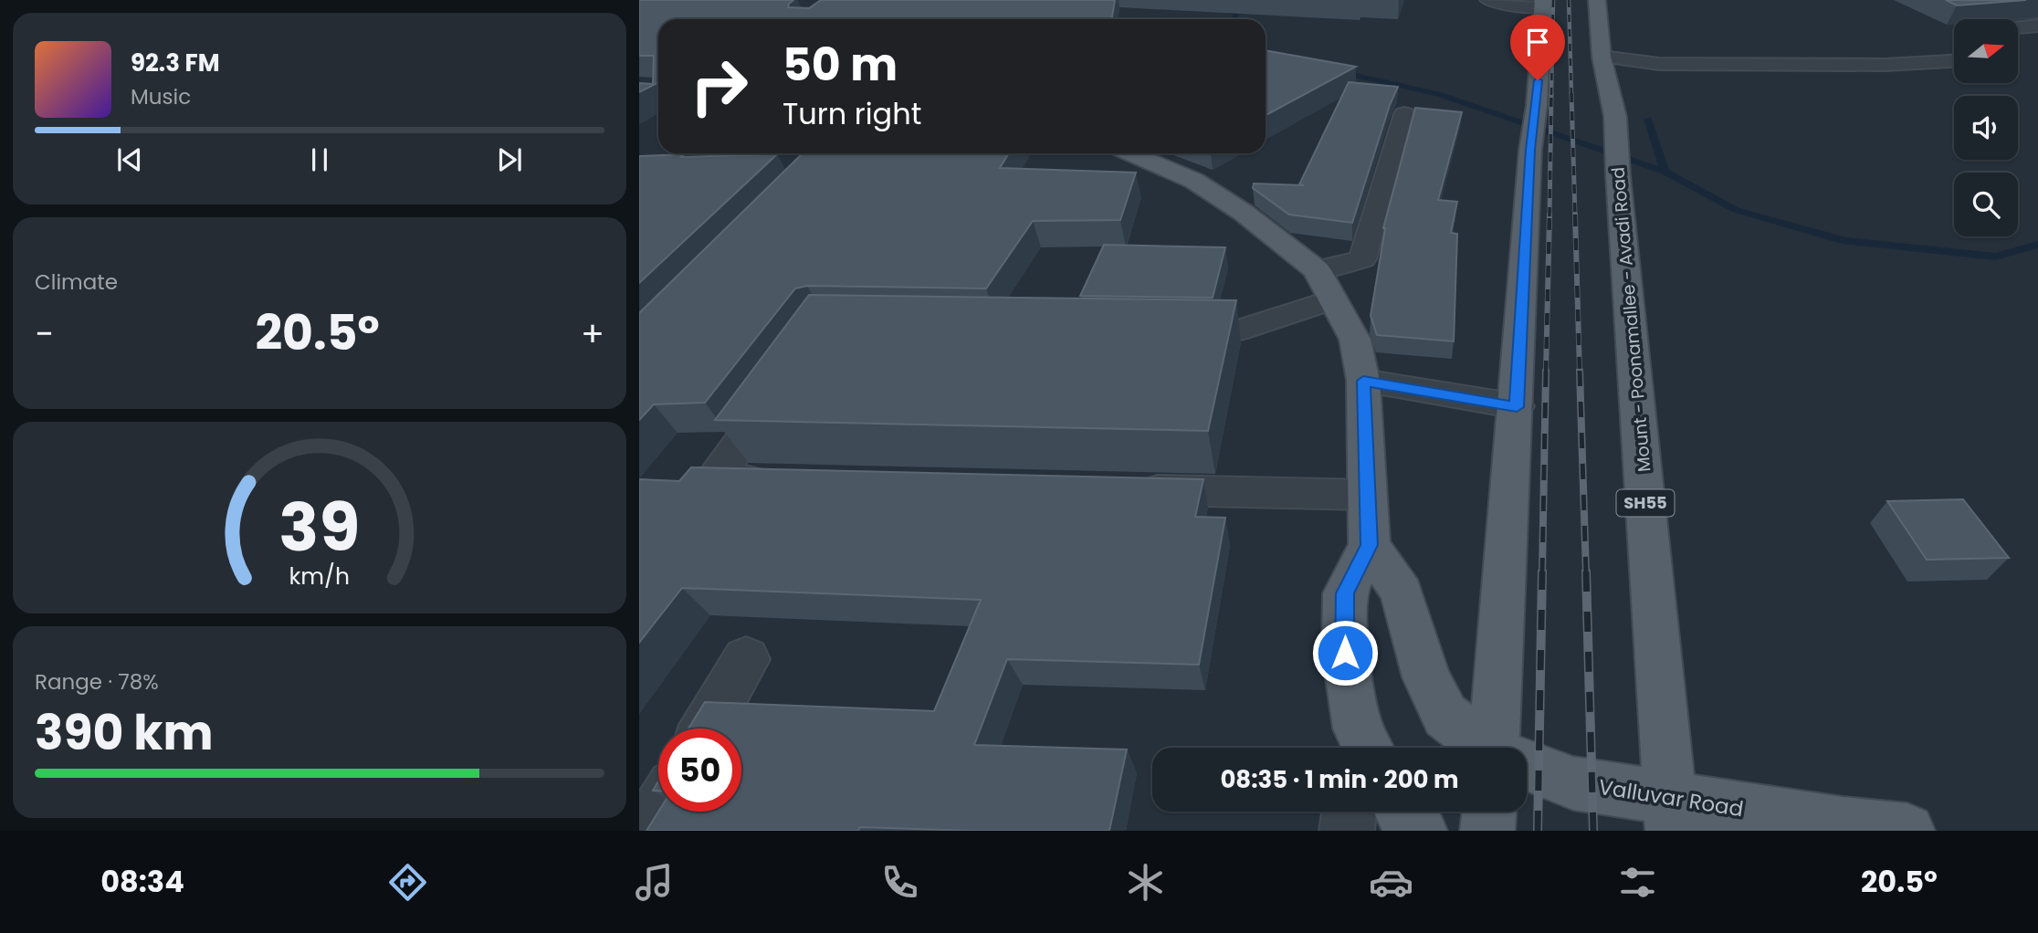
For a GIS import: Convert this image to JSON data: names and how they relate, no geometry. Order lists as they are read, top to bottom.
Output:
{
  "streets": {
    "main road": ["Mount - Poonamallee - Avadi Road", "SH55", "Valluvar Road"]
  },
  "crossings": [
    ["Mount - Poonamallee - Avadi Road", "Valluvar Road"]
  ],
  "north": "right",
  "page": {
    "turn": ["50 m", "Turn right"],
    "song": ["92.3 FM", "Music"],
    "tile": [
      "Climate",
      ["Range · 78%", "390 km"]
    ],
    "heat": ["−", "20.5°", "+"],
    "limit": "50",
    "trip": "08:35 · 1 min · 200 m",
    "tabs": ["08:34", "20.5°"],
    "gauge": ["39", "km/h"]
  }
}
